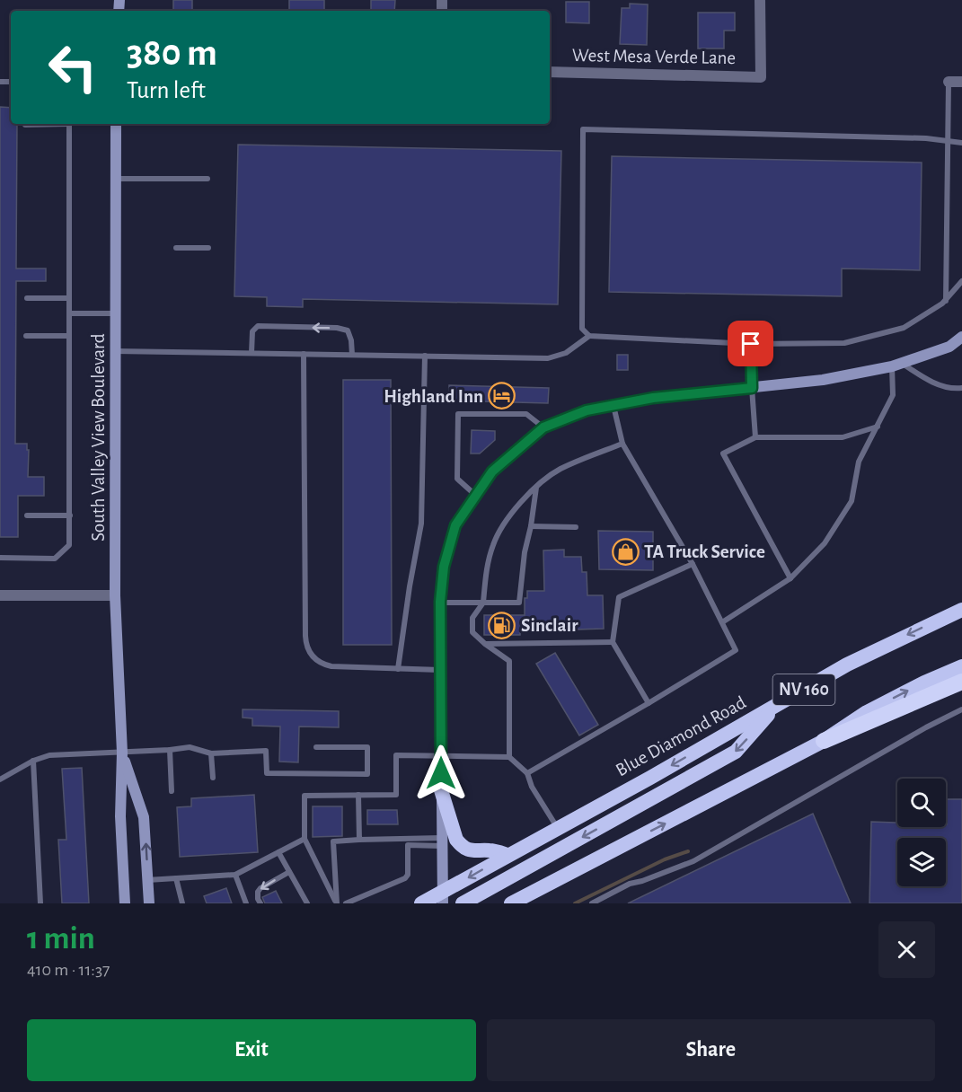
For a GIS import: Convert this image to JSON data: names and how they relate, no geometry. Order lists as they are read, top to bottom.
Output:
{
  "streets": {
    "highway": ["NV 160", "Blue Diamond Road"],
    "main road": ["South Valley View Boulevard"],
    "street": ["West Mesa Verde Lane"]
  },
  "places": {
    "hotel": ["Highland Inn"],
    "shop": ["TA Truck Service"],
    "fuel station": ["Sinclair"]
  },
  "page": {
    "turn": ["380 m", "Turn left"],
    "heading": ["1 min", "410 m · 11:37"],
    "buttons": ["Exit", "Share"]
  }
}
